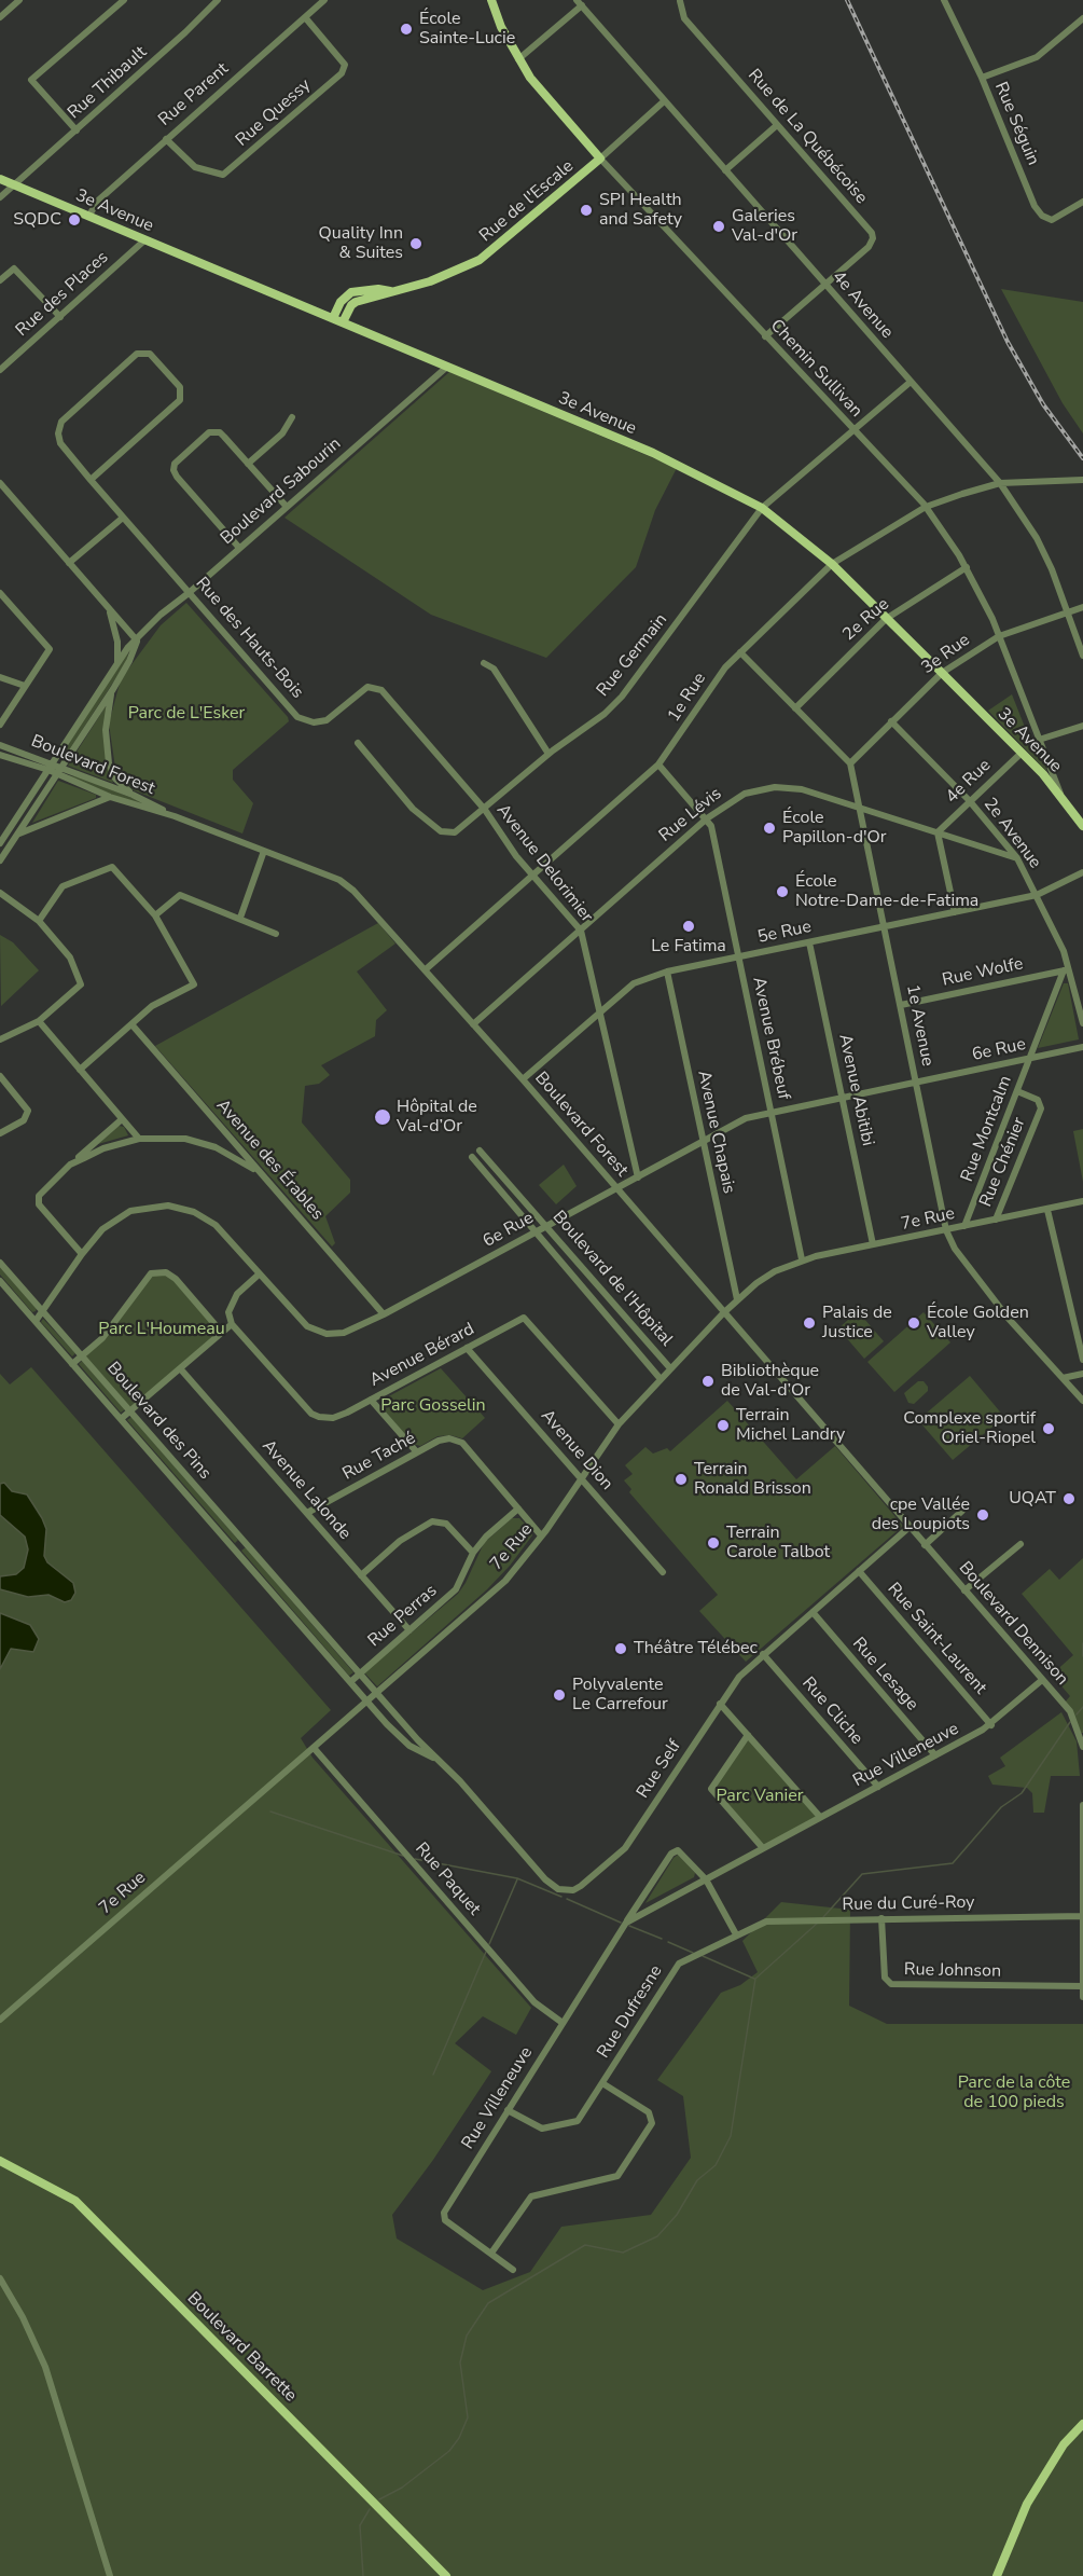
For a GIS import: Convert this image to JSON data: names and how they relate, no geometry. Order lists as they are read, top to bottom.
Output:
{
  "streets": {
    "main road": [
      "Rue de l'Escale",
      "3e Avenue",
      "Chemin Sullivan",
      "Boulevard Barrette"
    ],
    "street": [
      "Rue Thibault",
      "Rue Parent",
      "Rue Quessy",
      "Rue Séguin",
      "Rue de La Québécoise",
      "Rue des Places",
      "4e Avenue",
      "Boulevard Sabourin",
      "2e Rue",
      "Rue des Hauts-Bois",
      "3e Rue",
      "Rue Germain",
      "1e Rue",
      "Boulevard Forest",
      "4e Rue",
      "Rue Lévis",
      "2e Avenue",
      "Avenue Delorimier",
      "5e Rue",
      "Rue Wolfe",
      "1e Avenue",
      "Avenue Brébeuf",
      "6e Rue",
      "Avenue Abitibi",
      "Rue Montcalm",
      "Avenue Chapais",
      "Avenue des Érables",
      "Rue Chénier",
      "7e Rue",
      "Boulevard de l'Hôpital",
      "Avenue Bérard",
      "Boulevard des Pins",
      "Avenue Dion",
      "Rue Taché",
      "Avenue Lalonde",
      "Rue Perras",
      "Boulevard Dennison",
      "Rue Saint-Laurent",
      "Rue Lesage",
      "Rue Cliche",
      "Rue Villeneuve",
      "Rue Self",
      "Rue Paquet",
      "Rue du Curé-Roy",
      "Rue Johnson",
      "Rue Dufresne"
    ]
  },
  "crossings": [
    ["Rue Thibault", "3e Avenue"],
    ["Rue Parent", "Rue Quessy"],
    ["Rue Parent", "3e Avenue"],
    ["Rue de La Québécoise", "4e Avenue"],
    ["Rue de l'Escale", "3e Avenue"],
    ["Rue de l'Escale", "4e Avenue"],
    ["Rue de l'Escale", "Chemin Sullivan"],
    ["3e Avenue", "Rue des Places"],
    ["3e Avenue", "Chemin Sullivan"],
    ["3e Avenue", "Boulevard Sabourin"],
    ["3e Avenue", "2e Rue"],
    ["3e Avenue", "3e Rue"],
    ["3e Avenue", "Rue Germain"],
    ["3e Avenue", "1e Rue"],
    ["3e Avenue", "4e Rue"],
    ["4e Avenue", "3e Rue"],
    ["4e Avenue", "Rue Germain"],
    ["4e Avenue", "1e Rue"],
    ["Chemin Sullivan", "2e Rue"],
    ["Chemin Sullivan", "3e Rue"],
    ["Chemin Sullivan", "Rue Germain"],
    ["Chemin Sullivan", "1e Rue"],
    ["Boulevard Sabourin", "Rue des Hauts-Bois"],
    ["Boulevard Sabourin", "Boulevard Forest"],
    ["Rue des Hauts-Bois", "Avenue Delorimier"],
    ["3e Rue", "2e Avenue"],
    ["3e Rue", "1e Avenue"],
    ["Rue Germain", "Avenue Delorimier"],
    ["1e Rue", "Boulevard Forest"],
    ["1e Rue", "Avenue Delorimier"],
    ["1e Rue", "Avenue Brébeuf"],
    ["Boulevard Forest", "Rue Lévis"],
    ["Boulevard Forest", "5e Rue"],
    ["Boulevard Forest", "6e Rue"],
    ["Boulevard Forest", "7e Rue"],
    ["Boulevard Forest", "Boulevard Dennison"],
    ["Boulevard Forest", "Rue Self"],
    ["4e Rue", "Rue Lévis"],
    ["4e Rue", "2e Avenue"],
    ["Rue Lévis", "2e Avenue"],
    ["Rue Lévis", "Avenue Delorimier"],
    ["Rue Lévis", "1e Avenue"],
    ["Rue Lévis", "Avenue Brébeuf"],
    ["2e Avenue", "5e Rue"],
    ["2e Avenue", "Rue Wolfe"],
    ["2e Avenue", "Rue Montcalm"],
    ["Avenue Delorimier", "5e Rue"],
    ["Avenue Delorimier", "6e Rue"],
    ["5e Rue", "1e Avenue"],
    ["5e Rue", "Avenue Brébeuf"],
    ["5e Rue", "Avenue Abitibi"],
    ["5e Rue", "Avenue Chapais"],
    ["Rue Wolfe", "1e Avenue"],
    ["Rue Wolfe", "Rue Montcalm"],
    ["1e Avenue", "6e Rue"],
    ["1e Avenue", "7e Rue"],
    ["Avenue Brébeuf", "6e Rue"],
    ["Avenue Brébeuf", "7e Rue"],
    ["6e Rue", "Avenue Abitibi"],
    ["6e Rue", "Rue Montcalm"],
    ["6e Rue", "Avenue Chapais"],
    ["6e Rue", "Avenue des Érables"],
    ["6e Rue", "Boulevard de l'Hôpital"],
    ["6e Rue", "Boulevard des Pins"],
    ["Avenue Abitibi", "7e Rue"],
    ["Rue Montcalm", "Rue Chénier"],
    ["Rue Montcalm", "7e Rue"],
    ["Avenue Chapais", "7e Rue"],
    ["Rue Chénier", "7e Rue"],
    ["7e Rue", "Boulevard de l'Hôpital"],
    ["7e Rue", "Avenue Bérard"],
    ["7e Rue", "Boulevard des Pins"],
    ["7e Rue", "Avenue Dion"],
    ["7e Rue", "Rue Taché"],
    ["7e Rue", "Rue Self"],
    ["7e Rue", "Rue Paquet"],
    ["Avenue Bérard", "Avenue Dion"],
    ["Boulevard des Pins", "Rue Perras"],
    ["Boulevard des Pins", "Rue Self"],
    ["Rue Taché", "Avenue Lalonde"],
    ["Rue Taché", "Rue Perras"],
    ["Avenue Lalonde", "Rue Perras"],
    ["Boulevard Dennison", "Rue Villeneuve"],
    ["Boulevard Dennison", "Rue Self"],
    ["Rue Saint-Laurent", "Rue Villeneuve"],
    ["Rue Saint-Laurent", "Rue Self"],
    ["Rue Lesage", "Rue Villeneuve"],
    ["Rue Lesage", "Rue Self"],
    ["Rue Cliche", "Rue Villeneuve"],
    ["Rue Cliche", "Rue Self"],
    ["Rue Villeneuve", "Rue Paquet"],
    ["Rue Villeneuve", "Rue Dufresne"],
    ["Rue du Curé-Roy", "Rue Johnson"],
    ["Rue du Curé-Roy", "Rue Dufresne"]
  ],
  "parks": [
    "Parc de L'Esker",
    "Parc L'Houmeau",
    "Parc Gosselin",
    "Parc Vanier",
    "Parc de la côte de 100 pieds"
  ],
  "places": [
    "École Sainte-Lucie",
    "SPI Health and Safety",
    "SQDC",
    "Galeries Val-d'Or",
    "Quality Inn & Suites",
    "École Papillon-d'Or",
    "École Notre-Dame-de-Fatima",
    "Le Fatima",
    "Hôpital de Val-d’Or",
    "Palais de Justice",
    "École Golden Valley",
    "Bibliothèque de Val-d’Or",
    "Terrain Michel Landry",
    "Complexe sportif Oriel-Riopel",
    "Terrain Ronald Brisson",
    "UQAT",
    "cpe Vallée des Loupiots",
    "Terrain Carole Talbot",
    "Théâtre Télébec",
    "Polyvalente Le Carrefour"
  ]
}
